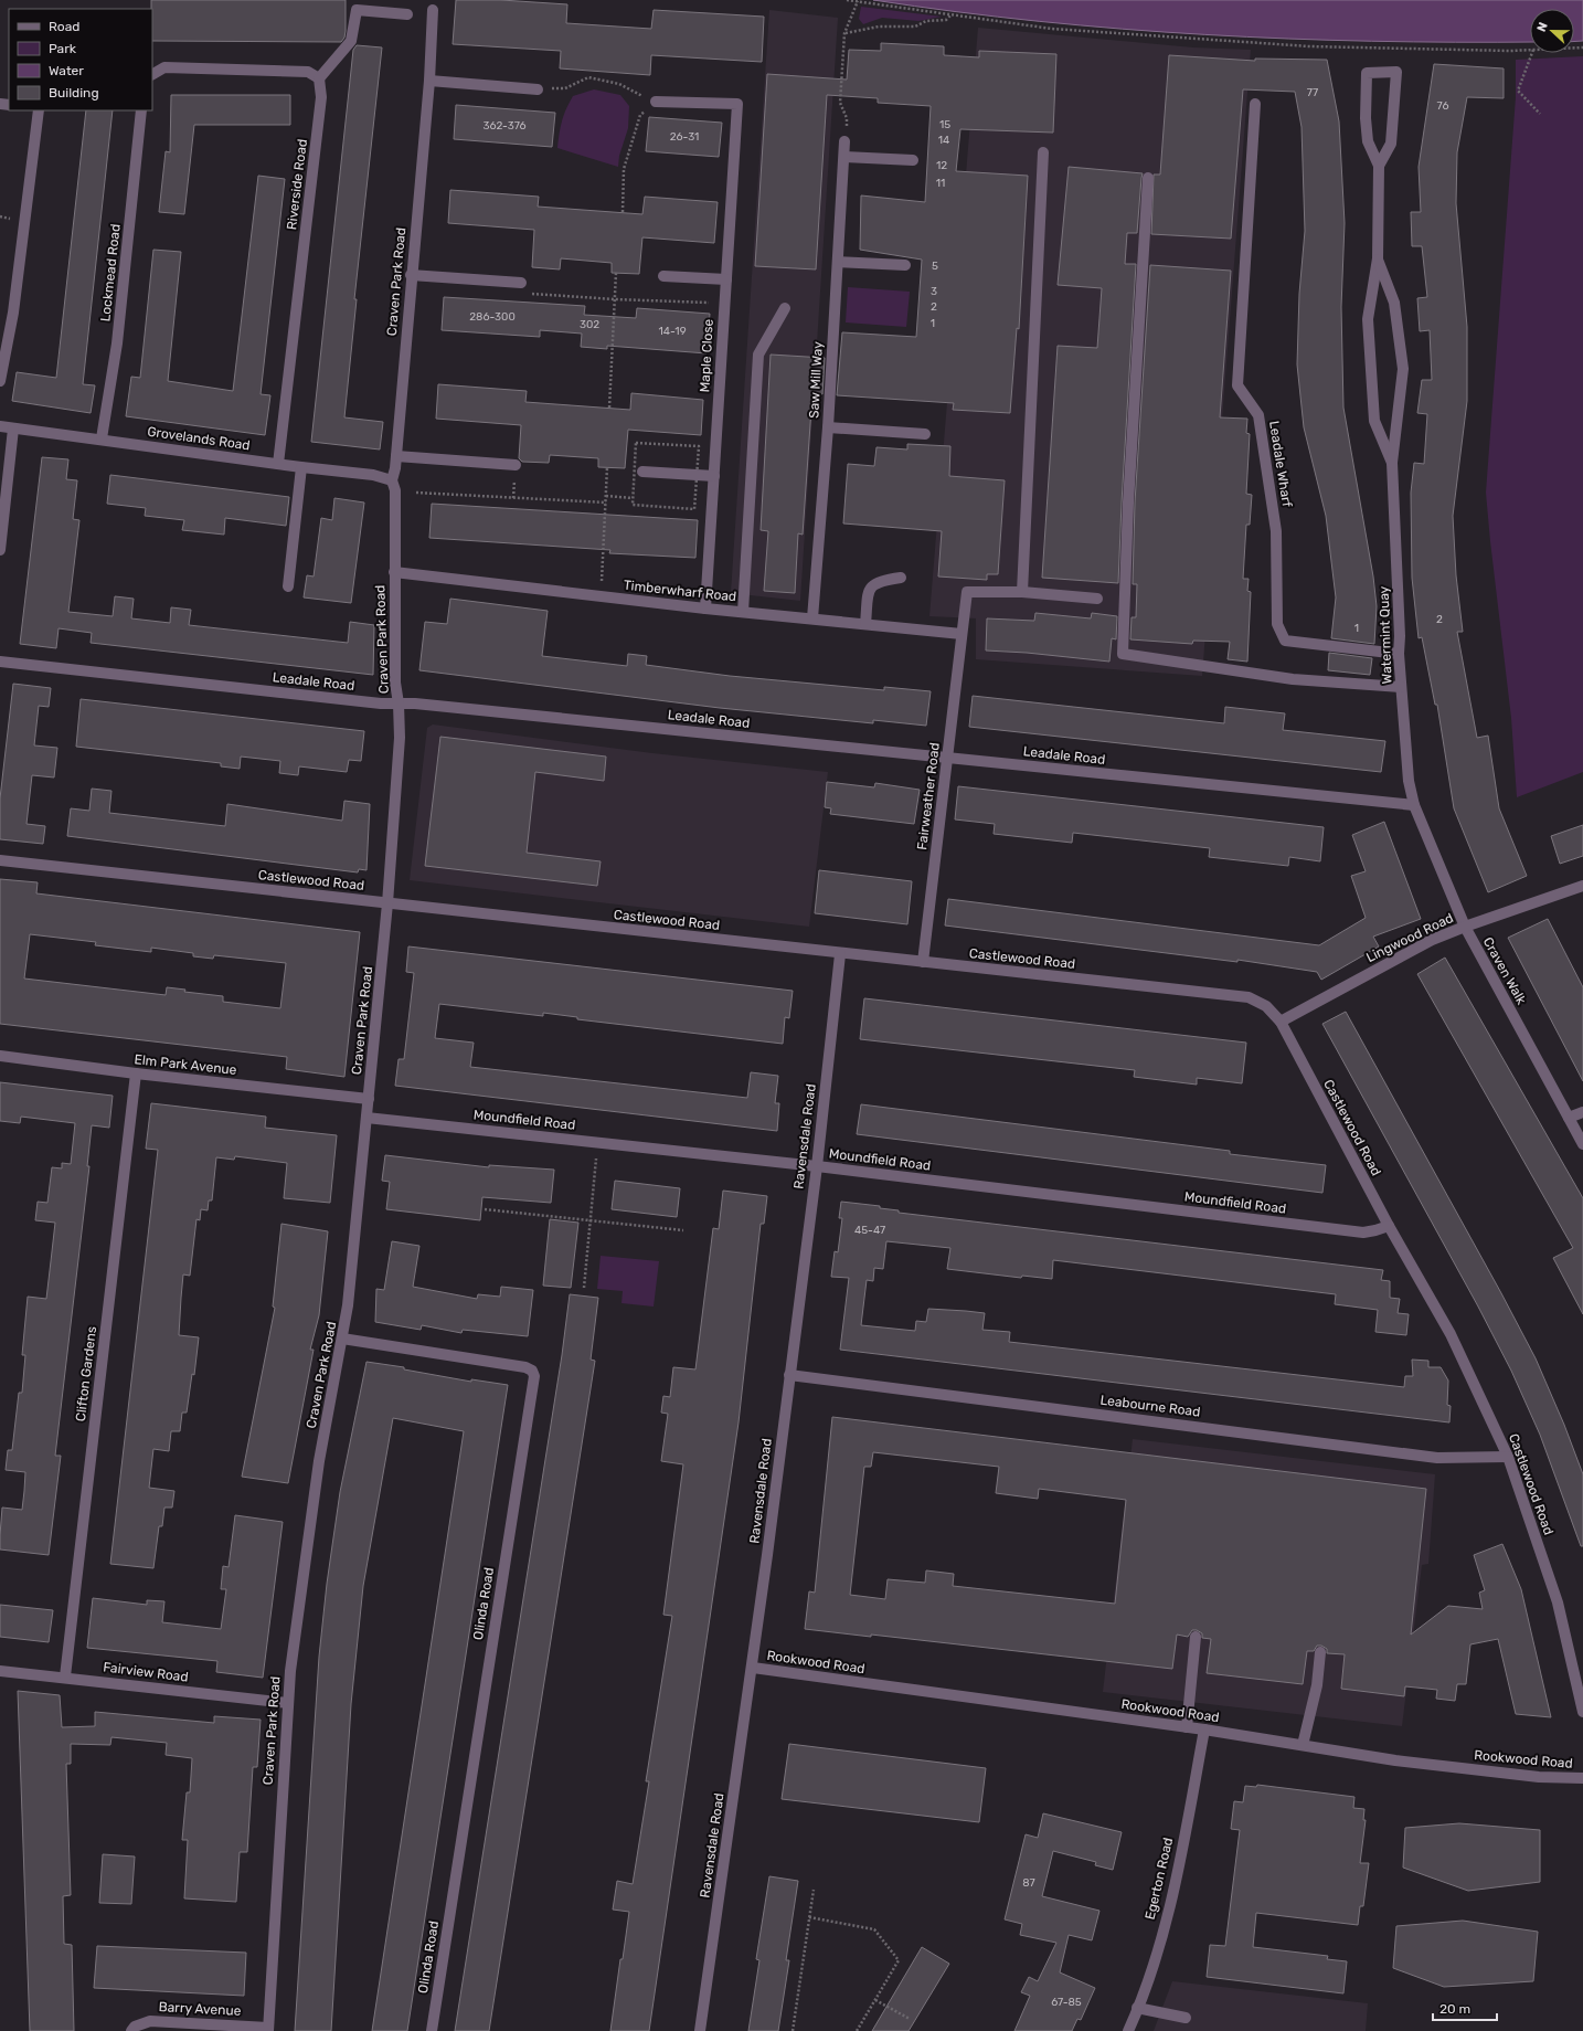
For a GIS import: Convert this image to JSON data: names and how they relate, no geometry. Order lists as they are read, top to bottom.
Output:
{
  "streets": {
    "street": [
      "Riverside Road",
      "Lockmead Road",
      "Craven Park Road",
      "Maple Close",
      "Saw Mill Way",
      "Grovelands Road",
      "Leadale Wharf",
      "Timberwharf Road",
      "Watermint Quay",
      "Leadale Road",
      "Fairweather Road",
      "Castlewood Road",
      "Lingwood Road",
      "Craven Walk",
      "Elm Park Avenue",
      "Moundfield Road",
      "Ravensdale Road",
      "Clifton Gardens",
      "Leabourne Road",
      "Olinda Road",
      "Rookwood Road",
      "Fairview Road",
      "Egerton Road",
      "Barry Avenue"
    ]
  },
  "crossings": [
    ["Riverside Road", "Grovelands Road"],
    ["Lockmead Road", "Grovelands Road"],
    ["Craven Park Road", "Grovelands Road"],
    ["Craven Park Road", "Timberwharf Road"],
    ["Craven Park Road", "Leadale Road"],
    ["Craven Park Road", "Castlewood Road"],
    ["Craven Park Road", "Elm Park Avenue"],
    ["Craven Park Road", "Moundfield Road"],
    ["Craven Park Road", "Olinda Road"],
    ["Craven Park Road", "Fairview Road"],
    ["Craven Park Road", "Barry Avenue"],
    ["Maple Close", "Timberwharf Road"],
    ["Saw Mill Way", "Timberwharf Road"],
    ["Leadale Wharf", "Watermint Quay"],
    ["Timberwharf Road", "Fairweather Road"],
    ["Watermint Quay", "Leadale Road"],
    ["Watermint Quay", "Craven Walk"],
    ["Leadale Road", "Fairweather Road"],
    ["Leadale Road", "Craven Walk"],
    ["Fairweather Road", "Castlewood Road"],
    ["Castlewood Road", "Lingwood Road"],
    ["Castlewood Road", "Moundfield Road"],
    ["Castlewood Road", "Ravensdale Road"],
    ["Castlewood Road", "Leabourne Road"],
    ["Lingwood Road", "Craven Walk"],
    ["Elm Park Avenue", "Clifton Gardens"],
    ["Moundfield Road", "Ravensdale Road"],
    ["Ravensdale Road", "Leabourne Road"],
    ["Ravensdale Road", "Rookwood Road"],
    ["Clifton Gardens", "Fairview Road"],
    ["Rookwood Road", "Egerton Road"]
  ],
  "house_numbers": [
    "77",
    "76",
    "15",
    "362-376",
    "26-31",
    "14",
    "12",
    "11",
    "5",
    "3",
    "2",
    "286-300",
    "1",
    "302",
    "14-19",
    "2",
    "1",
    "45-47",
    "87",
    "67-85"
  ],
  "legend": [
    "Road",
    "Park",
    "Water",
    "Building"
  ],
  "scale_bar": "20 m",
  "north": "left"
}
